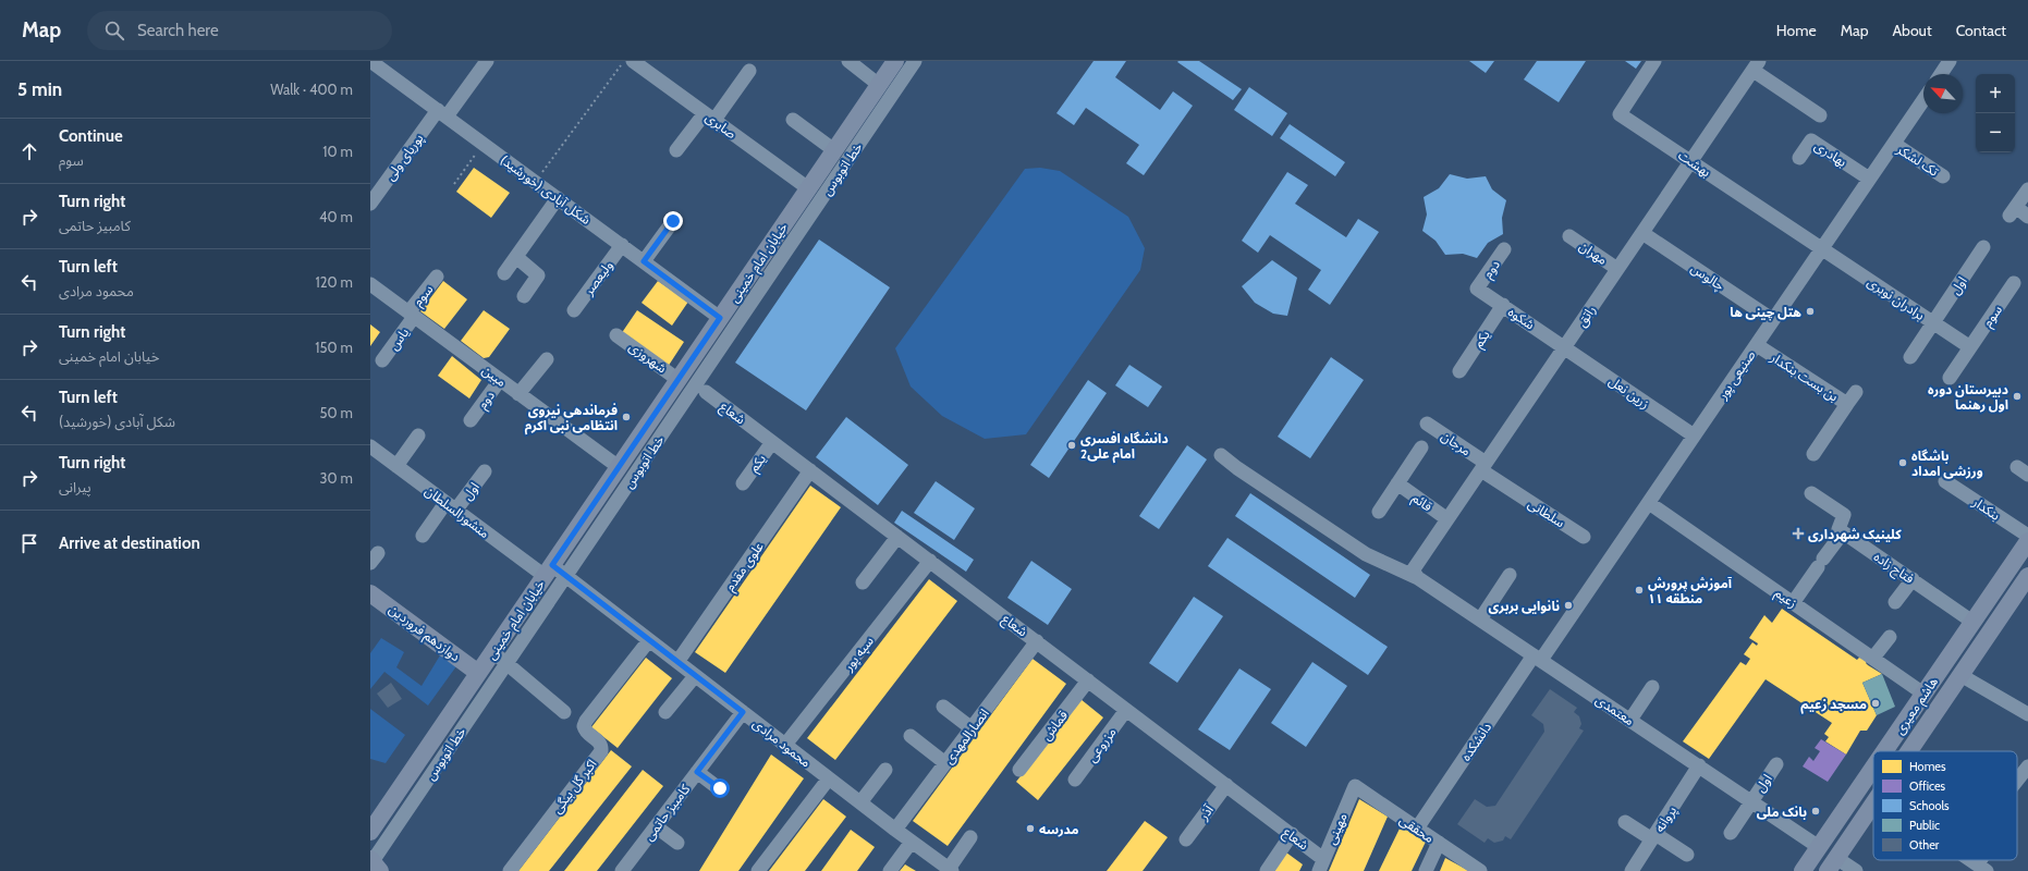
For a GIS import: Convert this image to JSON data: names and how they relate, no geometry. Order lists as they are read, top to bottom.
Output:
{
  "streets": {
    "main road": ["خیابان امام خمینی", "دوازدهم فروردین", "هاشم معیری"],
    "street": [
      "صابری",
      "بهادری",
      "پوریای ولی",
      "تک لشکر",
      "بهشت",
      "خط اتوبوس",
      "شکل آبادی (خورشید)",
      "مهران",
      "دوم",
      "چالوس",
      "ولیعصر",
      "اول",
      "سوم",
      "برادران نوبری",
      "راتق",
      "شکوه",
      "یاس",
      "یکم",
      "شهروزی",
      "صنیعی پور",
      "مبین",
      "بن بست بنکدار",
      "زرین نعل",
      "شعاع",
      "مرجان",
      "قائم",
      "بنکدار",
      "منشورالسلطان",
      "سلطانی",
      "علوی مقدم",
      "فتاح زاده",
      "زعیم",
      "سپه پور",
      "معتمدی",
      "قماش",
      "انصارالمهدی",
      "دانشکده",
      "محمود مرادی",
      "مزروعی",
      "اکبر گل بیگی",
      "کامبیز حاتمی",
      "آذر",
      "پروانه",
      "مهینی",
      "محققی"
    ]
  },
  "crossings": [
    ["صابری", "خیابان امام خمینی"],
    ["بهادری", "صنیعی پور"],
    ["پوریای ولی", "شکل آبادی (خورشید)"],
    ["تک لشکر", "صنیعی پور"],
    ["بهشت", "برادران نوبری"],
    ["بهشت", "راتق"],
    ["بهشت", "صنیعی پور"],
    ["خط اتوبوس", "محمود مرادی"],
    ["شکل آبادی (خورشید)", "خیابان امام خمینی"],
    ["شکل آبادی (خورشید)", "ولیعصر"],
    ["مهران", "راتق"],
    ["خیابان امام خمینی", "شهروزی"],
    ["خیابان امام خمینی", "مبین"],
    ["خیابان امام خمینی", "منشورالسلطان"],
    ["خیابان امام خمینی", "دوازدهم فروردین"],
    ["خیابان امام خمینی", "محمود مرادی"],
    ["دوم", "شکوه"],
    ["دوم", "مبین"],
    ["چالوس", "راتق"],
    ["چالوس", "صنیعی پور"],
    ["اول", "برادران نوبری"],
    ["اول", "منشورالسلطان"],
    ["اول", "معتمدی"],
    ["سوم", "برادران نوبری"],
    ["سوم", "یاس"],
    ["سوم", "مبین"],
    ["برادران نوبری", "صنیعی پور"],
    ["راتق", "شکوه"],
    ["راتق", "زرین نعل"],
    ["راتق", "مرجان"],
    ["راتق", "قائم"],
    ["راتق", "سلطانی"],
    ["راتق", "معتمدی"],
    ["شکوه", "یکم"],
    ["شکوه", "زرین نعل"],
    ["یاس", "مبین"],
    ["یکم", "شعاع"],
    ["صنیعی پور", "بن بست بنکدار"],
    ["صنیعی پور", "زرین نعل"],
    ["صنیعی پور", "زعیم"],
    ["صنیعی پور", "معتمدی"],
    ["صنیعی پور", "دانشکده"],
    ["شعاع", "علوی مقدم"],
    ["شعاع", "سپه پور"],
    ["شعاع", "قماش"],
    ["شعاع", "انصارالمهدی"],
    ["شعاع", "مزروعی"],
    ["شعاع", "آذر"],
    ["شعاع", "مهینی"],
    ["مرجان", "سلطانی"],
    ["منشورالسلطان", "محمود مرادی"],
    ["علوی مقدم", "محمود مرادی"],
    ["فتاح زاده", "هاشم معیری"],
    ["زعیم", "هاشم معیری"],
    ["سپه پور", "محمود مرادی"],
    ["هاشم معیری", "معتمدی"],
    ["معتمدی", "دانشکده"],
    ["معتمدی", "پروانه"],
    ["انصارالمهدی", "محمود مرادی"],
    ["دانشکده", "محققی"],
    ["محمود مرادی", "اکبر گل بیگی"],
    ["محمود مرادی", "کامبیز حاتمی"],
    ["مهینی", "محققی"]
  ],
  "places": {
    "other": [
      "هتل چینی ها",
      "دبیرستان دوره اول رهنما",
      "فرماندهی نیروی انتظامی نبی اکرم",
      "دانشگاه افسری امام علی2",
      "باشگاه ورزشی امداد",
      "آموزش پرورش منطقه ۱۱",
      "نانوایی بربری",
      "مسجد زعیم",
      "بانک ملی",
      "مدرسه"
    ],
    "health": ["کلینیک شهرداری"]
  },
  "legend": [
    "Homes",
    "Offices",
    "Schools",
    "Public",
    "Other"
  ],
  "north": "top left",
  "page": {
    "header": "Map",
    "search": "Search here",
    "nav": [
      "Home",
      "Map",
      "About",
      "Contact"
    ],
    "heading": ["5 min", "Walk · 400 m"],
    "map_buttons": ["+", "−"],
    "list": [
      ["Continue", "سوم", "10 m"],
      ["Turn right", "کامبیز حاتمی", "40 m"],
      ["Turn left", "محمود مرادی", "120 m"],
      ["Turn right", "خیابان امام خمینی", "150 m"],
      ["Turn left", "شکل آبادی (خورشید)", "50 m"],
      ["Turn right", "پیرانی", "30 m"],
      "Arrive at destination"
    ]
  }
}
